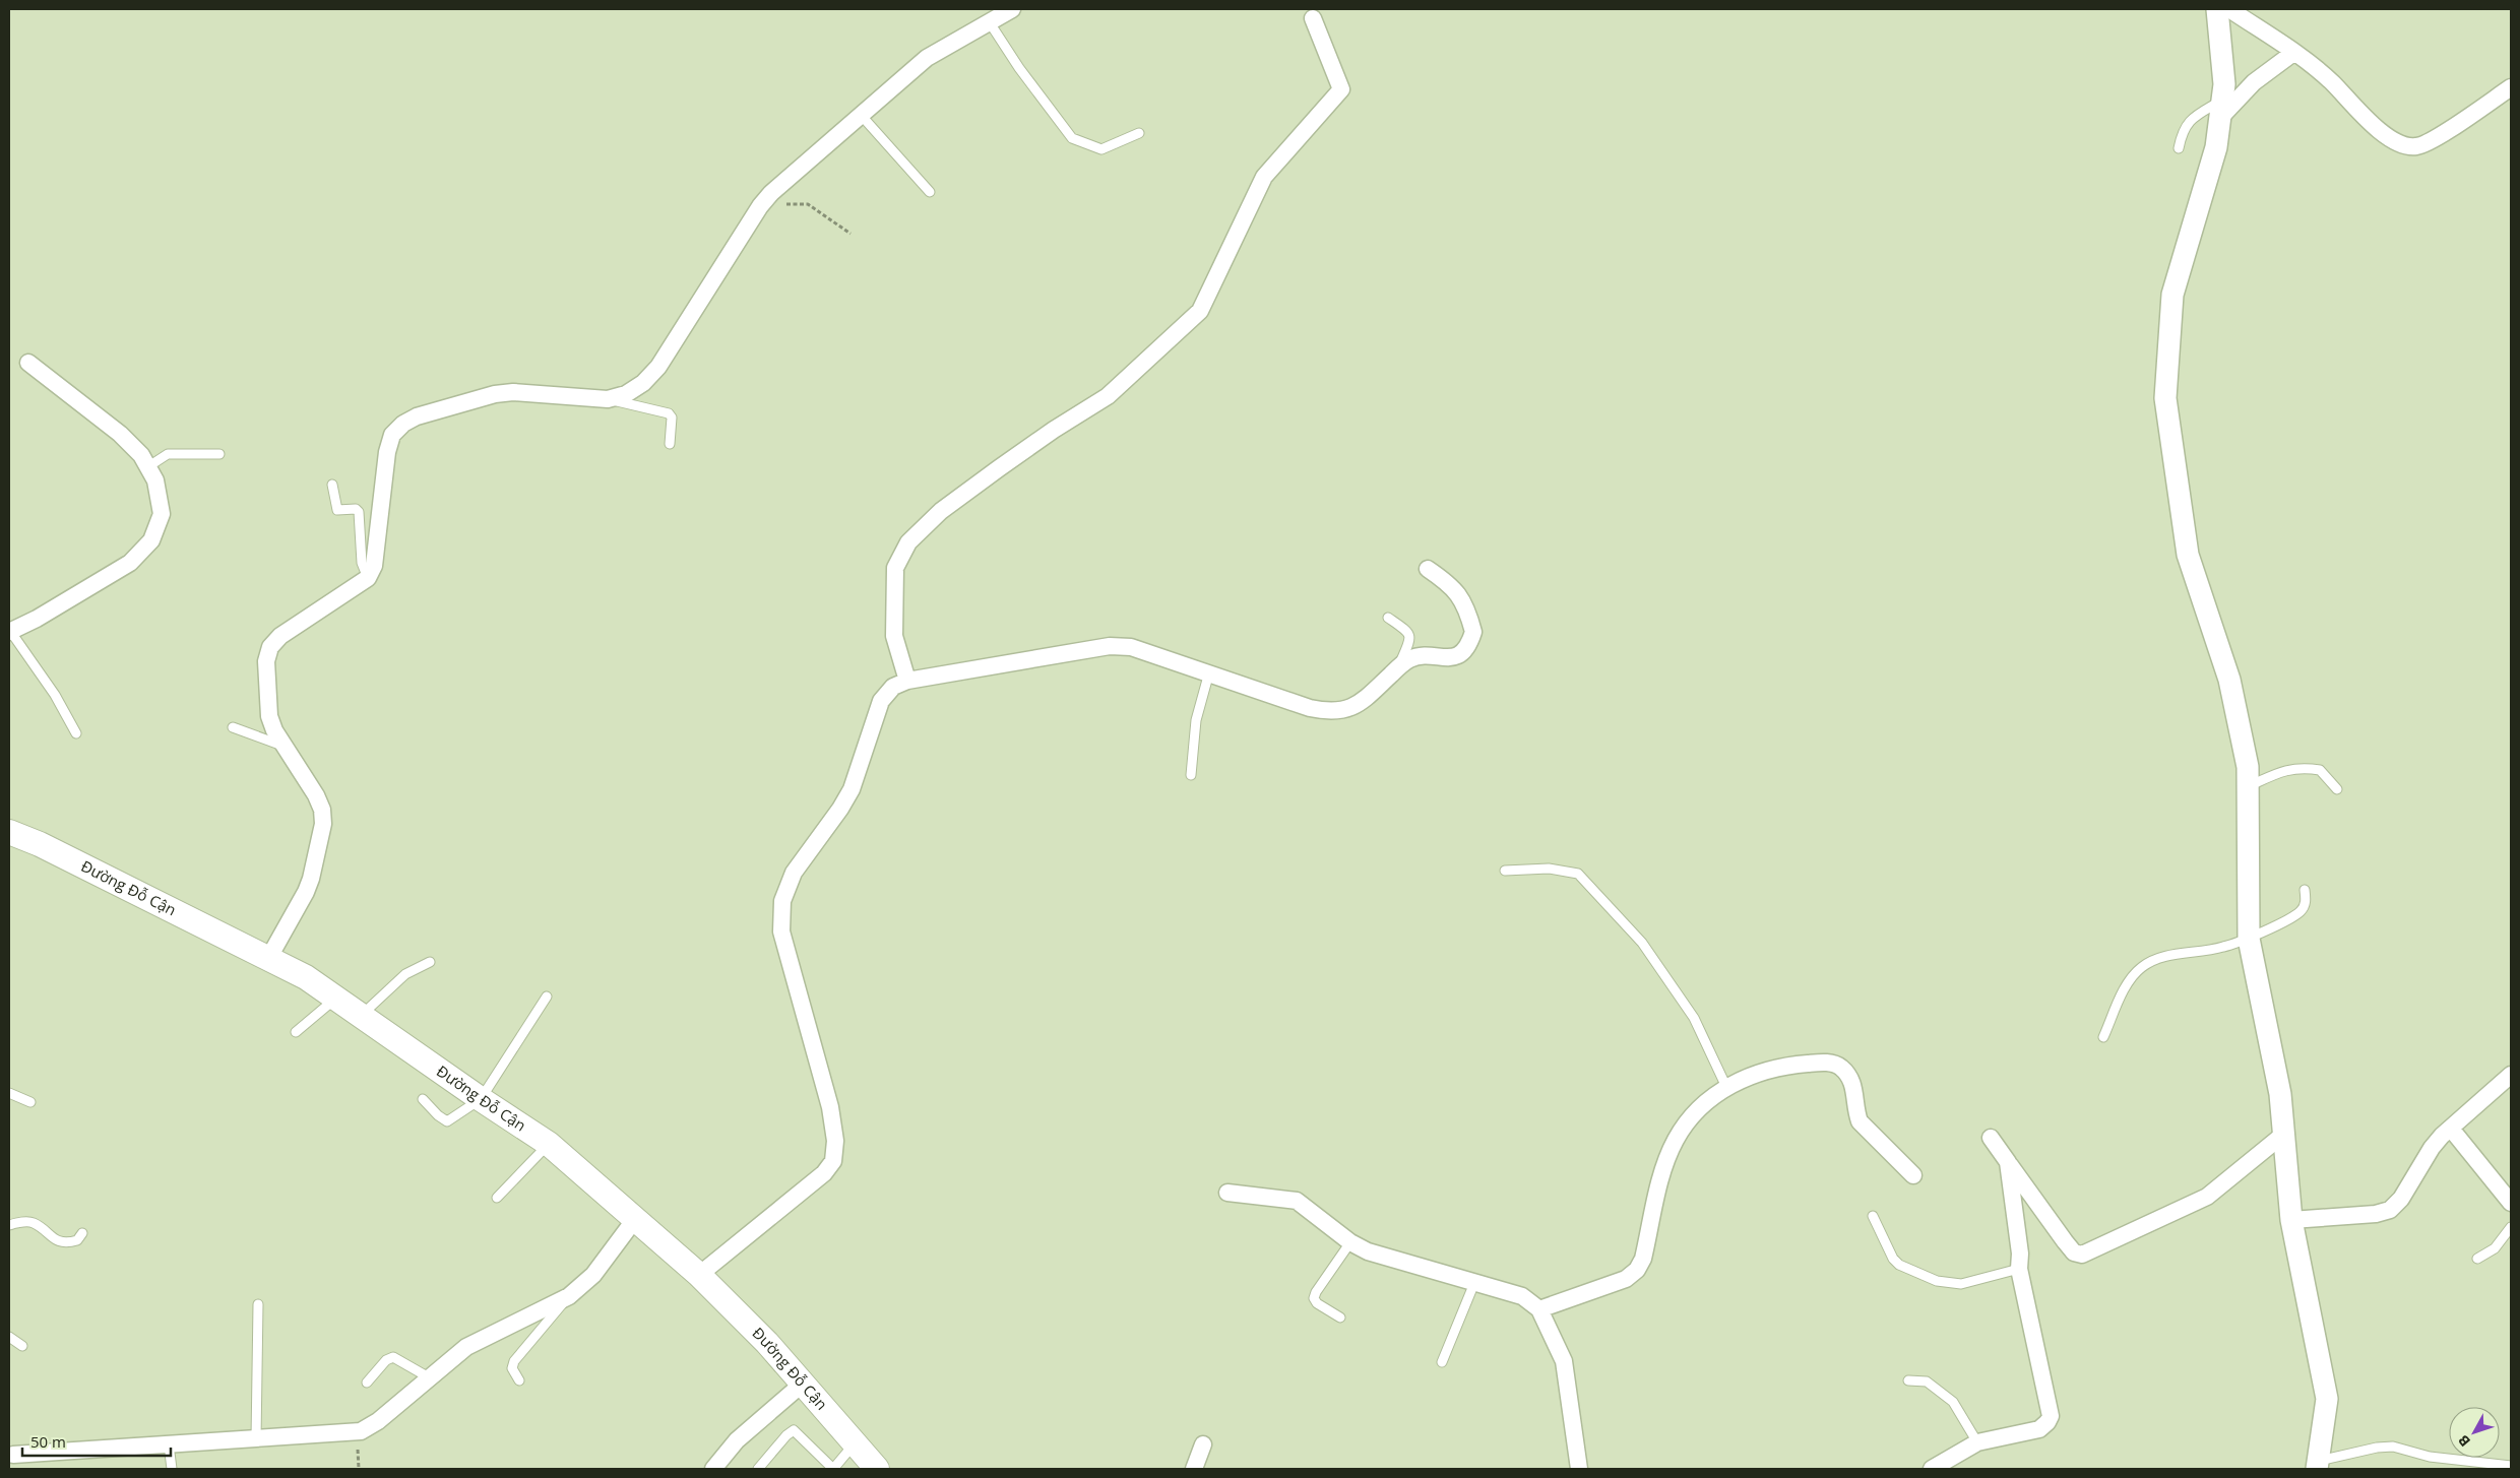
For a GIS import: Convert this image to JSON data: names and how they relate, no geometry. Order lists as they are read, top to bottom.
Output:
{
  "streets": {
    "main road": ["Đường Đỗ Cận"]
  },
  "scale_bar": "50 m",
  "north": "bottom left"
}
